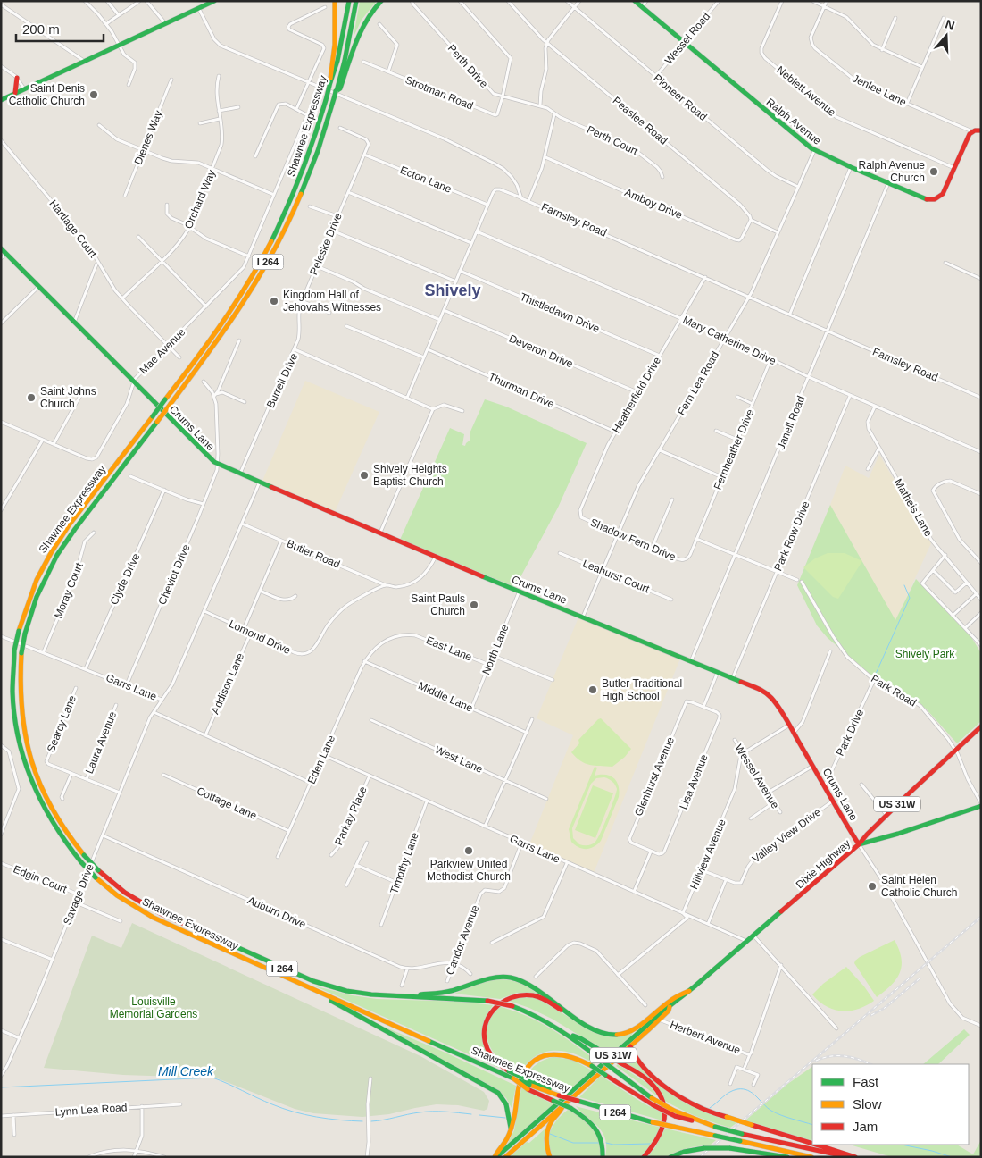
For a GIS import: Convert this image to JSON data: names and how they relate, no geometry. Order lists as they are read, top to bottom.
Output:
{
  "streets": {
    "main road": [
      "Ralph Avenue",
      "Shawnee Expressway",
      "I 264",
      "Crums Lane",
      "US 31W",
      "Dixie Highway"
    ],
    "street": [
      "Wessel Road",
      "Perth Drive",
      "Jenlee Lane",
      "Neblett Avenue",
      "Strotman Road",
      "Pioneer Road",
      "Peaslee Road",
      "Dienes Way",
      "Perth Court",
      "Ecton Lane",
      "Orchard Way",
      "Amboy Drive",
      "Farnsley Road",
      "Hartlage Court",
      "Peleske Drive",
      "Thistledawn Drive",
      "Mary Catherine Drive",
      "Mae Avenue",
      "Deveron Drive",
      "Burrell Drive",
      "Fern Lea Road",
      "Thurman Drive",
      "Heatherfield Drive",
      "Janell Road",
      "Fernheather Drive",
      "Matheis Lane",
      "Park Row Drive",
      "Shadow Fern Drive",
      "Butler Road",
      "Cheviot Drive",
      "Leahurst Court",
      "Clyde Drive",
      "Moray Court",
      "Lomond Drive",
      "East Lane",
      "North Lane",
      "Addison Lane",
      "Garrs Lane",
      "Park Road",
      "Middle Lane",
      "Searcy Lane",
      "Park Drive",
      "Laura Avenue",
      "Eden Lane",
      "West Lane",
      "Glenhurst Avenue",
      "Wessel Avenue",
      "Lisa Avenue",
      "Cottage Lane",
      "Parkay Place",
      "Valley View Drive",
      "Hillview Avenue",
      "Timothy Lane",
      "Edgin Court",
      "Savage Drive",
      "Auburn Drive",
      "Candor Avenue",
      "Herbert Avenue",
      "Lynn Lea Road"
    ]
  },
  "crossings": [
    ["Wessel Road", "Pioneer Road"],
    ["Wessel Road", "Ralph Avenue"],
    ["Perth Drive", "Strotman Road"],
    ["Perth Drive", "Perth Court"],
    ["Jenlee Lane", "Ralph Avenue"],
    ["Neblett Avenue", "Ralph Avenue"],
    ["Pioneer Road", "Fern Lea Road"],
    ["Peaslee Road", "Amboy Drive"],
    ["Peaslee Road", "Fern Lea Road"],
    ["Ralph Avenue", "Fern Lea Road"],
    ["Ralph Avenue", "Janell Road"],
    ["Ecton Lane", "Peleske Drive"],
    ["Orchard Way", "Hartlage Court"],
    ["Farnsley Road", "Fern Lea Road"],
    ["Farnsley Road", "Heatherfield Drive"],
    ["Farnsley Road", "Janell Road"],
    ["Hartlage Court", "Mae Avenue"],
    ["Peleske Drive", "Burrell Drive"],
    ["Thistledawn Drive", "Heatherfield Drive"],
    ["Mary Catherine Drive", "Fern Lea Road"],
    ["Mary Catherine Drive", "Heatherfield Drive"],
    ["Mary Catherine Drive", "Janell Road"],
    ["Mary Catherine Drive", "Fernheather Drive"],
    ["Mary Catherine Drive", "Matheis Lane"],
    ["Mary Catherine Drive", "Park Row Drive"],
    ["Mae Avenue", "Crums Lane"],
    ["Deveron Drive", "Heatherfield Drive"],
    ["Burrell Drive", "Crums Lane"],
    ["Fern Lea Road", "Crums Lane"],
    ["Fern Lea Road", "Shadow Fern Drive"],
    ["Fern Lea Road", "Leahurst Court"],
    ["Thurman Drive", "Heatherfield Drive"],
    ["Heatherfield Drive", "Shadow Fern Drive"],
    ["Janell Road", "Crums Lane"],
    ["Crums Lane", "Park Row Drive"],
    ["Crums Lane", "Cheviot Drive"],
    ["Crums Lane", "Lomond Drive"],
    ["Crums Lane", "North Lane"],
    ["Crums Lane", "Park Drive"],
    ["Crums Lane", "Valley View Drive"],
    ["Crums Lane", "Dixie Highway"],
    ["Fernheather Drive", "Shadow Fern Drive"],
    ["Butler Road", "Lomond Drive"],
    ["Cheviot Drive", "Garrs Lane"],
    ["Clyde Drive", "Garrs Lane"],
    ["Moray Court", "Garrs Lane"],
    ["Lomond Drive", "Addison Lane"],
    ["East Lane", "North Lane"],
    ["East Lane", "Middle Lane"],
    ["East Lane", "Eden Lane"],
    ["North Lane", "Middle Lane"],
    ["Addison Lane", "Garrs Lane"],
    ["Garrs Lane", "Eden Lane"],
    ["Garrs Lane", "Parkay Place"],
    ["Garrs Lane", "Hillview Avenue"],
    ["Garrs Lane", "Timothy Lane"],
    ["Garrs Lane", "Dixie Highway"],
    ["Garrs Lane", "Savage Drive"],
    ["Garrs Lane", "Candor Avenue"],
    ["Park Road", "Park Drive"],
    ["Park Road", "Dixie Highway"],
    ["Middle Lane", "Eden Lane"],
    ["Eden Lane", "Cottage Lane"],
    ["Glenhurst Avenue", "Lisa Avenue"],
    ["Wessel Avenue", "Hillview Avenue"],
    ["Dixie Highway", "Herbert Avenue"],
    ["Edgin Court", "Savage Drive"],
    ["Savage Drive", "Auburn Drive"]
  ],
  "districts": ["Shively"],
  "water": ["Mill Creek"],
  "parks": ["Shively Park", "Louisville Memorial Gardens"],
  "places": [
    "Saint Denis Catholic Church",
    "Ralph Avenue Church",
    "Kingdom Hall of Jehovahs Witnesses",
    "Saint Johns Church",
    "Shively Heights Baptist Church",
    "Saint Pauls Church",
    "Butler Traditional High School",
    "Parkview United Methodist Church",
    "Saint Helen Catholic Church"
  ],
  "legend": ["Fast", "Slow", "Jam"],
  "scale_bar": "200 m",
  "north": "top"
}
